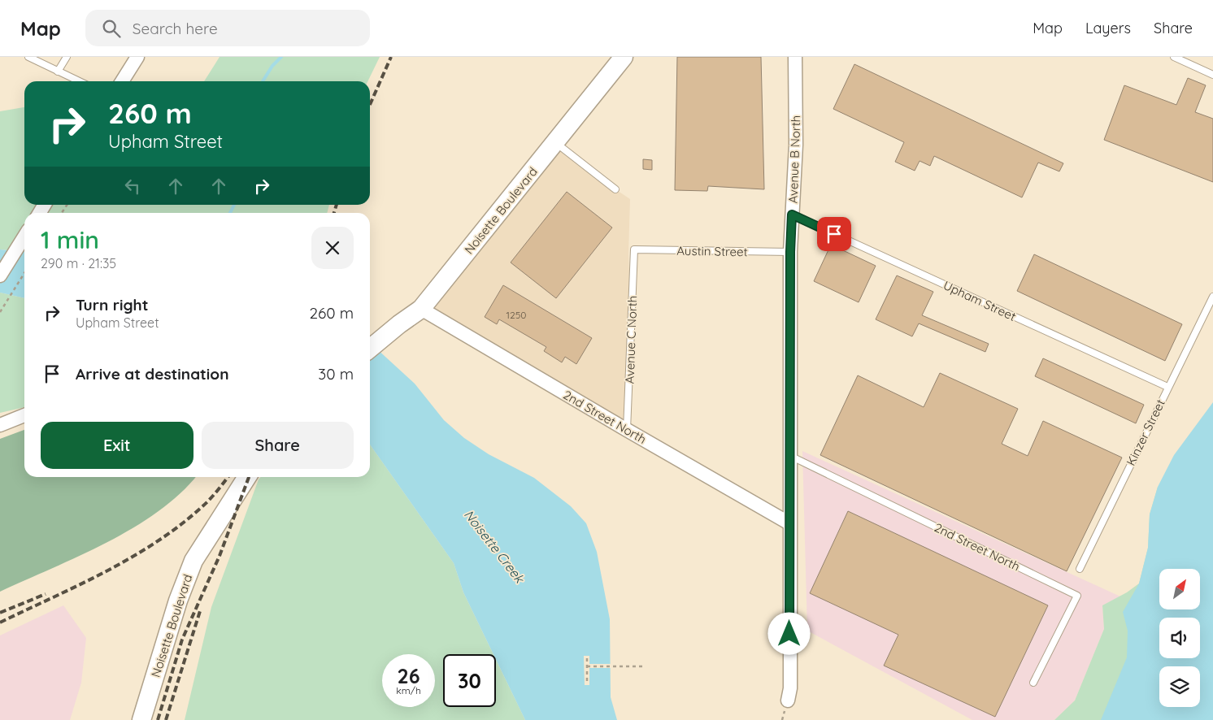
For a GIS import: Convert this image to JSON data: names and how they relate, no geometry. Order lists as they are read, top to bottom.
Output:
{
  "streets": {
    "street": ["Avenue B North", "Noisette Boulevard", "2nd Street North"],
    "lane": [
      "Austin Street",
      "Upham Street",
      "Avenue C North",
      "Kinzer Street"
    ]
  },
  "crossings": [
    ["Avenue B North", "Austin Street"],
    ["Avenue B North", "Upham Street"],
    ["Avenue B North", "2nd Street North"],
    ["Noisette Boulevard", "2nd Street North"],
    ["Austin Street", "Avenue C North"],
    ["Upham Street", "Kinzer Street"],
    ["Avenue C North", "2nd Street North"]
  ],
  "water": ["Noisette Creek"],
  "house_numbers": ["1250"],
  "north": "top right",
  "page": {
    "header": "Map",
    "search": "Search here",
    "nav": ["Map", "Layers", "Share"],
    "turn": ["260 m", "Upham Street"],
    "heading": ["1 min", "290 m · 21:35"],
    "list": [
      {
        "name": "Turn right",
        "note": "Upham Street",
        "value": "260 m"
      },
      {
        "name": "Arrive at destination",
        "value": "30 m"
      }
    ],
    "buttons": ["Exit", "Share"],
    "speed": "26 km/h",
    "limit": "30"
  }
}
